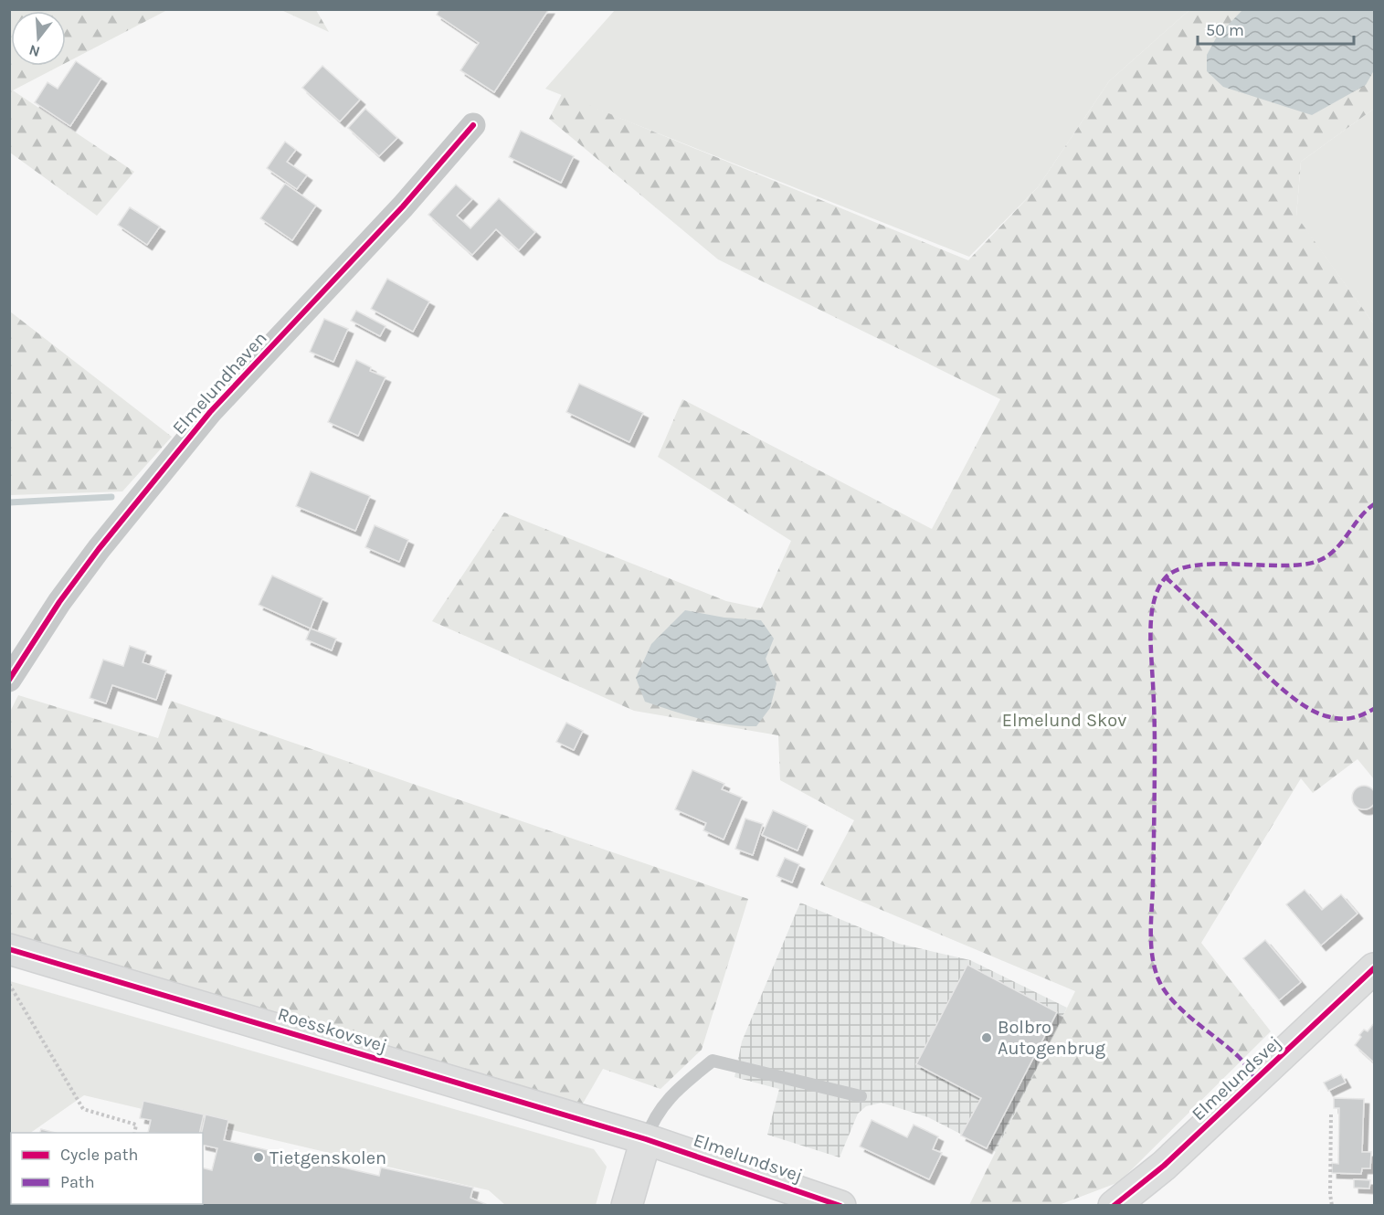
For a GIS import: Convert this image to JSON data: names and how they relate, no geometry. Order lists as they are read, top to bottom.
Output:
{
  "streets": {
    "street": ["Elmelundhaven", "Roesskovsvej", "Elmelundsvej"]
  },
  "crossings": [
    ["Roesskovsvej", "Elmelundsvej"]
  ],
  "parks": ["Elmelund Skov"],
  "places": ["Bolbro Autogenbrug", "Tietgenskolen"],
  "legend": ["Cycle path", "Path"],
  "scale_bar": "50 m",
  "north": "bottom"
}
